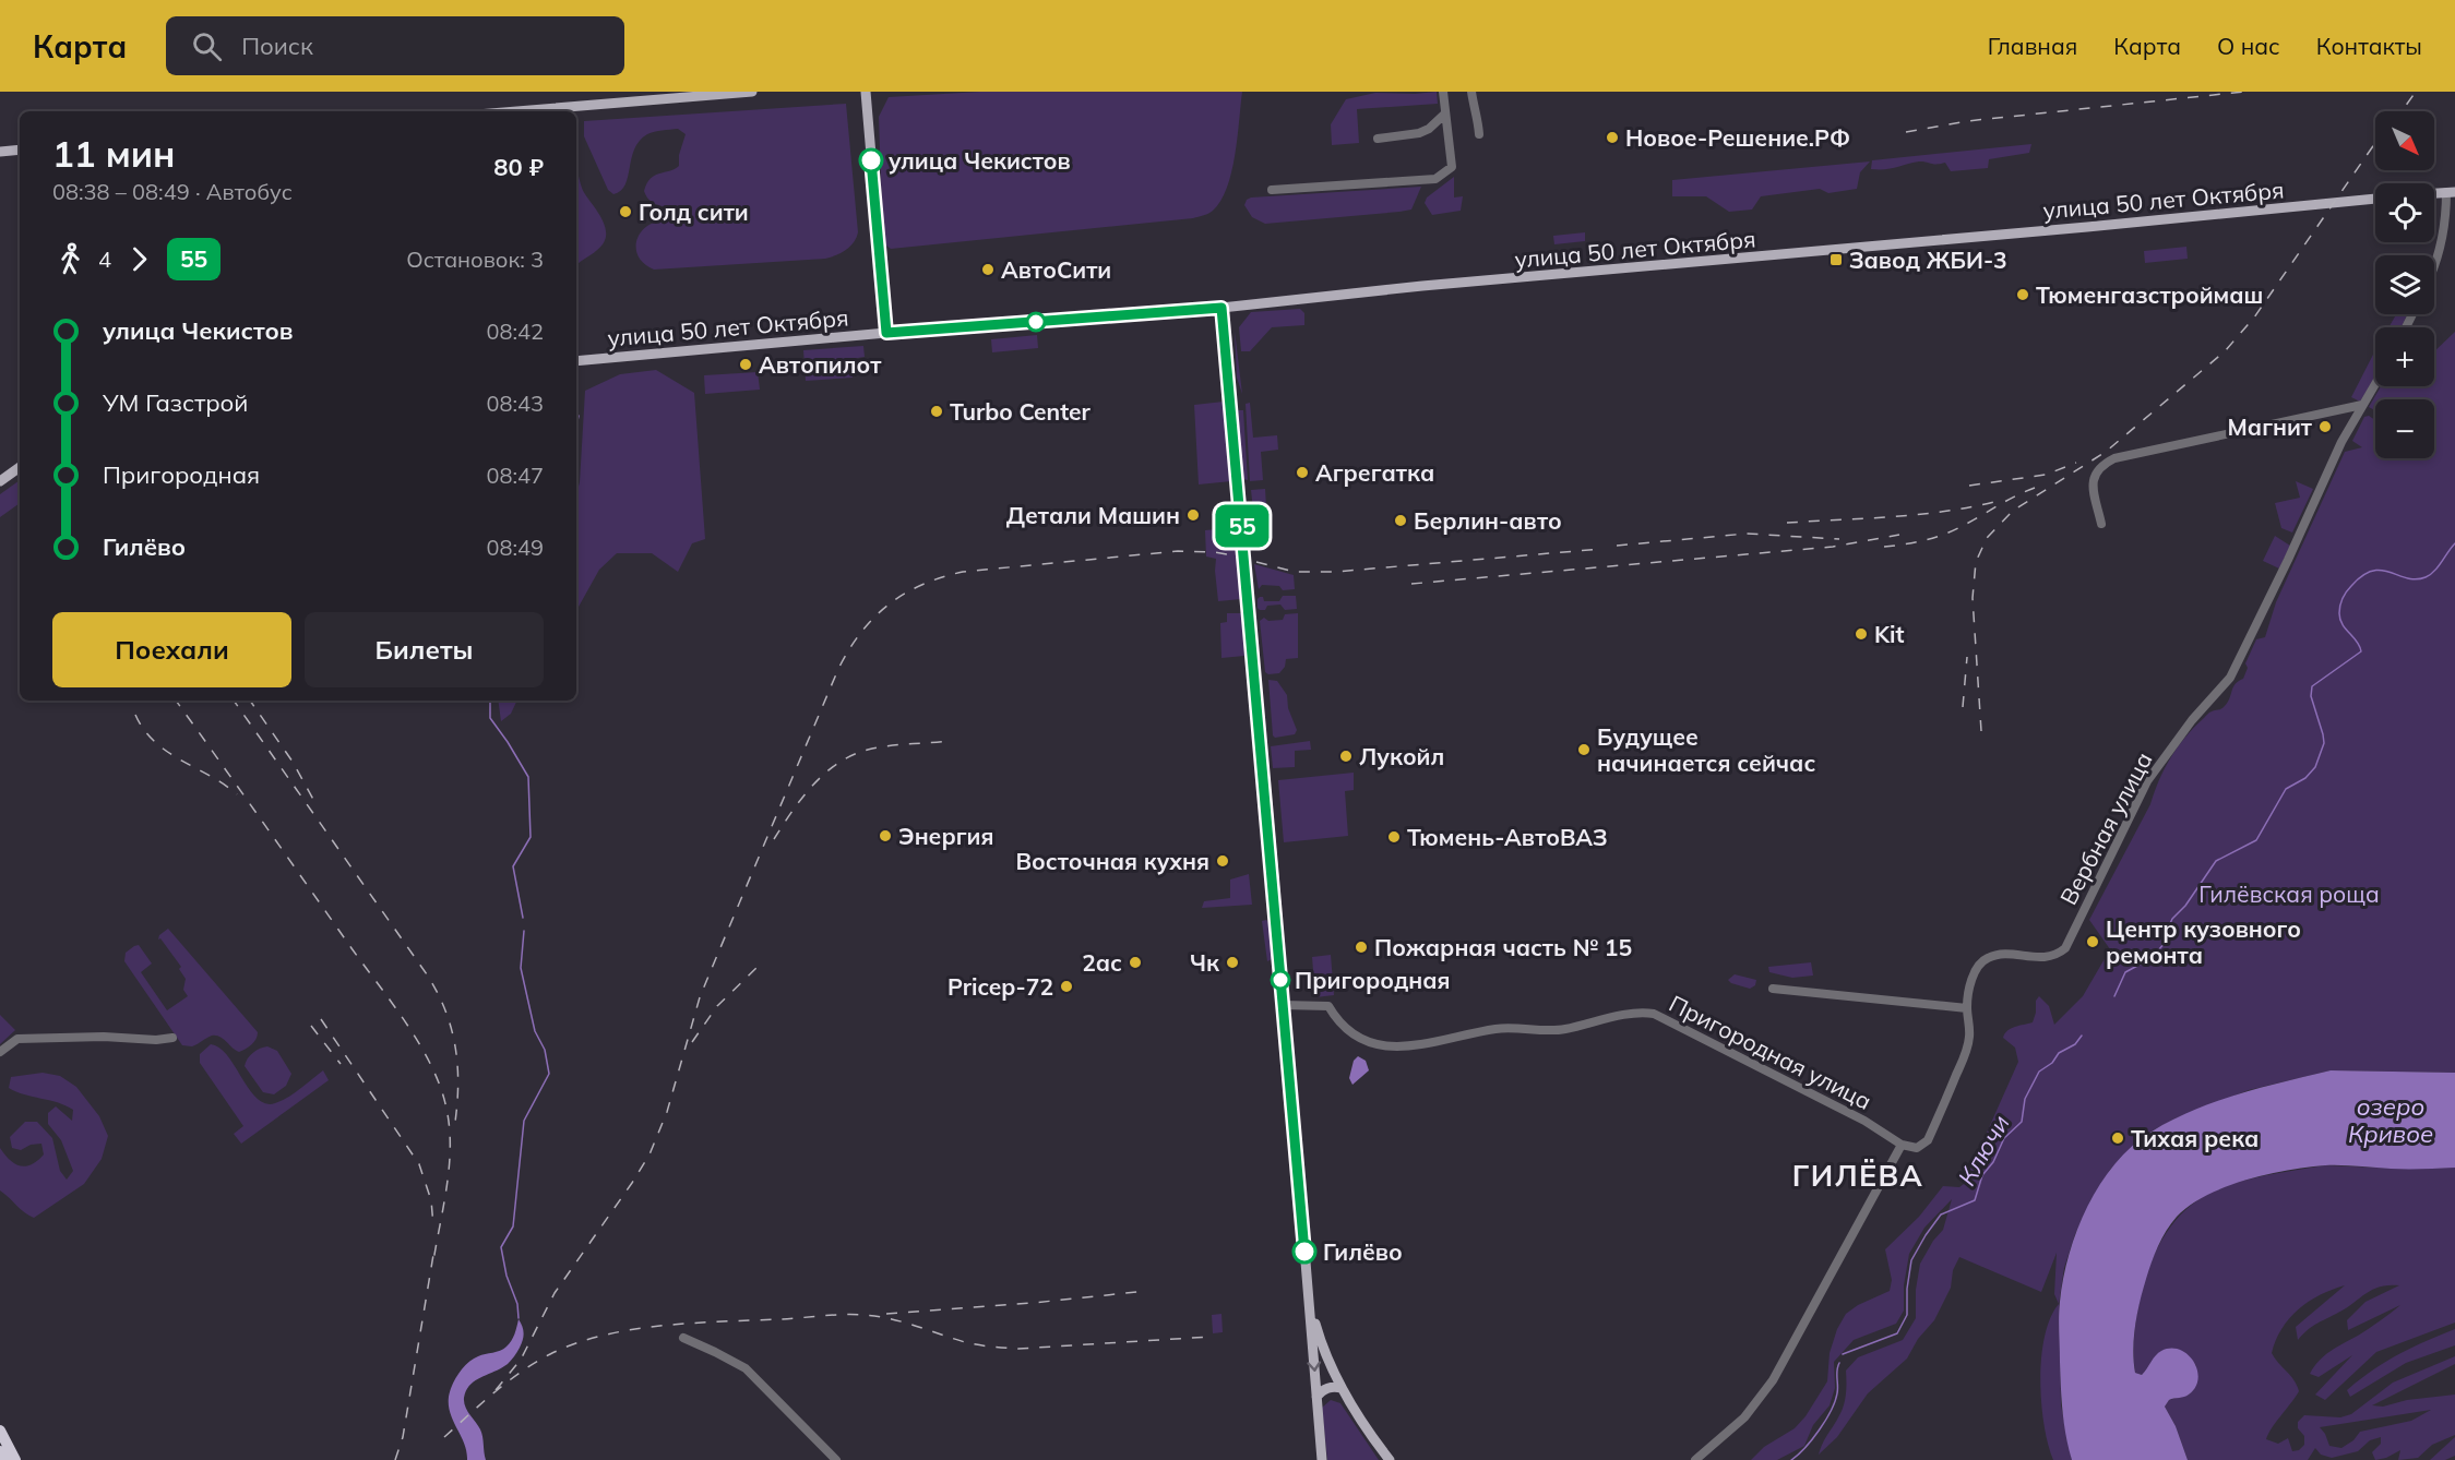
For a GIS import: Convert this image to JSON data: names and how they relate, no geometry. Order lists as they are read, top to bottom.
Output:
{
  "streets": {
    "main road": ["улица 50 лет Октября"],
    "street": ["Вербная улица", "Пригородная улица"]
  },
  "districts": ["ГИЛЁВА"],
  "water": ["озеро Кривое", "Ключи"],
  "parks": ["Гилёвская роща"],
  "places": {
    "other": [
      "Новое-Решение.РФ",
      "улица Чекистов",
      "Голд сити",
      "АвтоСити",
      "Тюменгазстроймаш",
      "Автопилот",
      "Turbo Center",
      "Магнит",
      "Агрегатка",
      "Детали Машин",
      "Берлин-авто",
      "Kit",
      "Будущее начинается сейчас",
      "Лукойл",
      "Энергия",
      "Тюмень-АвтоВАЗ",
      "Восточная кухня",
      "Центр кузовного ремонта",
      "Пожарная часть № 15",
      "2ас",
      "Чк",
      "Пригородная",
      "Pricep-72",
      "Тихая река",
      "Гилёво"
    ],
    "transit": ["Завод ЖБИ-3"]
  },
  "lines": ["bus line 55"],
  "north": "bottom right",
  "page": {
    "header": "Карта",
    "search": "Поиск",
    "nav": [
      "Главная",
      "Карта",
      "О нас",
      "Контакты"
    ],
    "on_map": "55",
    "map_buttons": ["+", "−"],
    "heading": ["11 мин", "08:38 – 08:49 · Автобус", "80 ₽"],
    "legs": ["4", "55", "Остановок: 3"],
    "list": [
      {
        "name": "улица Чекистов",
        "value": "08:42"
      },
      {
        "name": "УМ Газстрой",
        "value": "08:43"
      },
      {
        "name": "Пригородная",
        "value": "08:47"
      },
      {
        "name": "Гилёво",
        "value": "08:49"
      }
    ],
    "buttons": ["Поехали", "Билеты"]
  }
}
